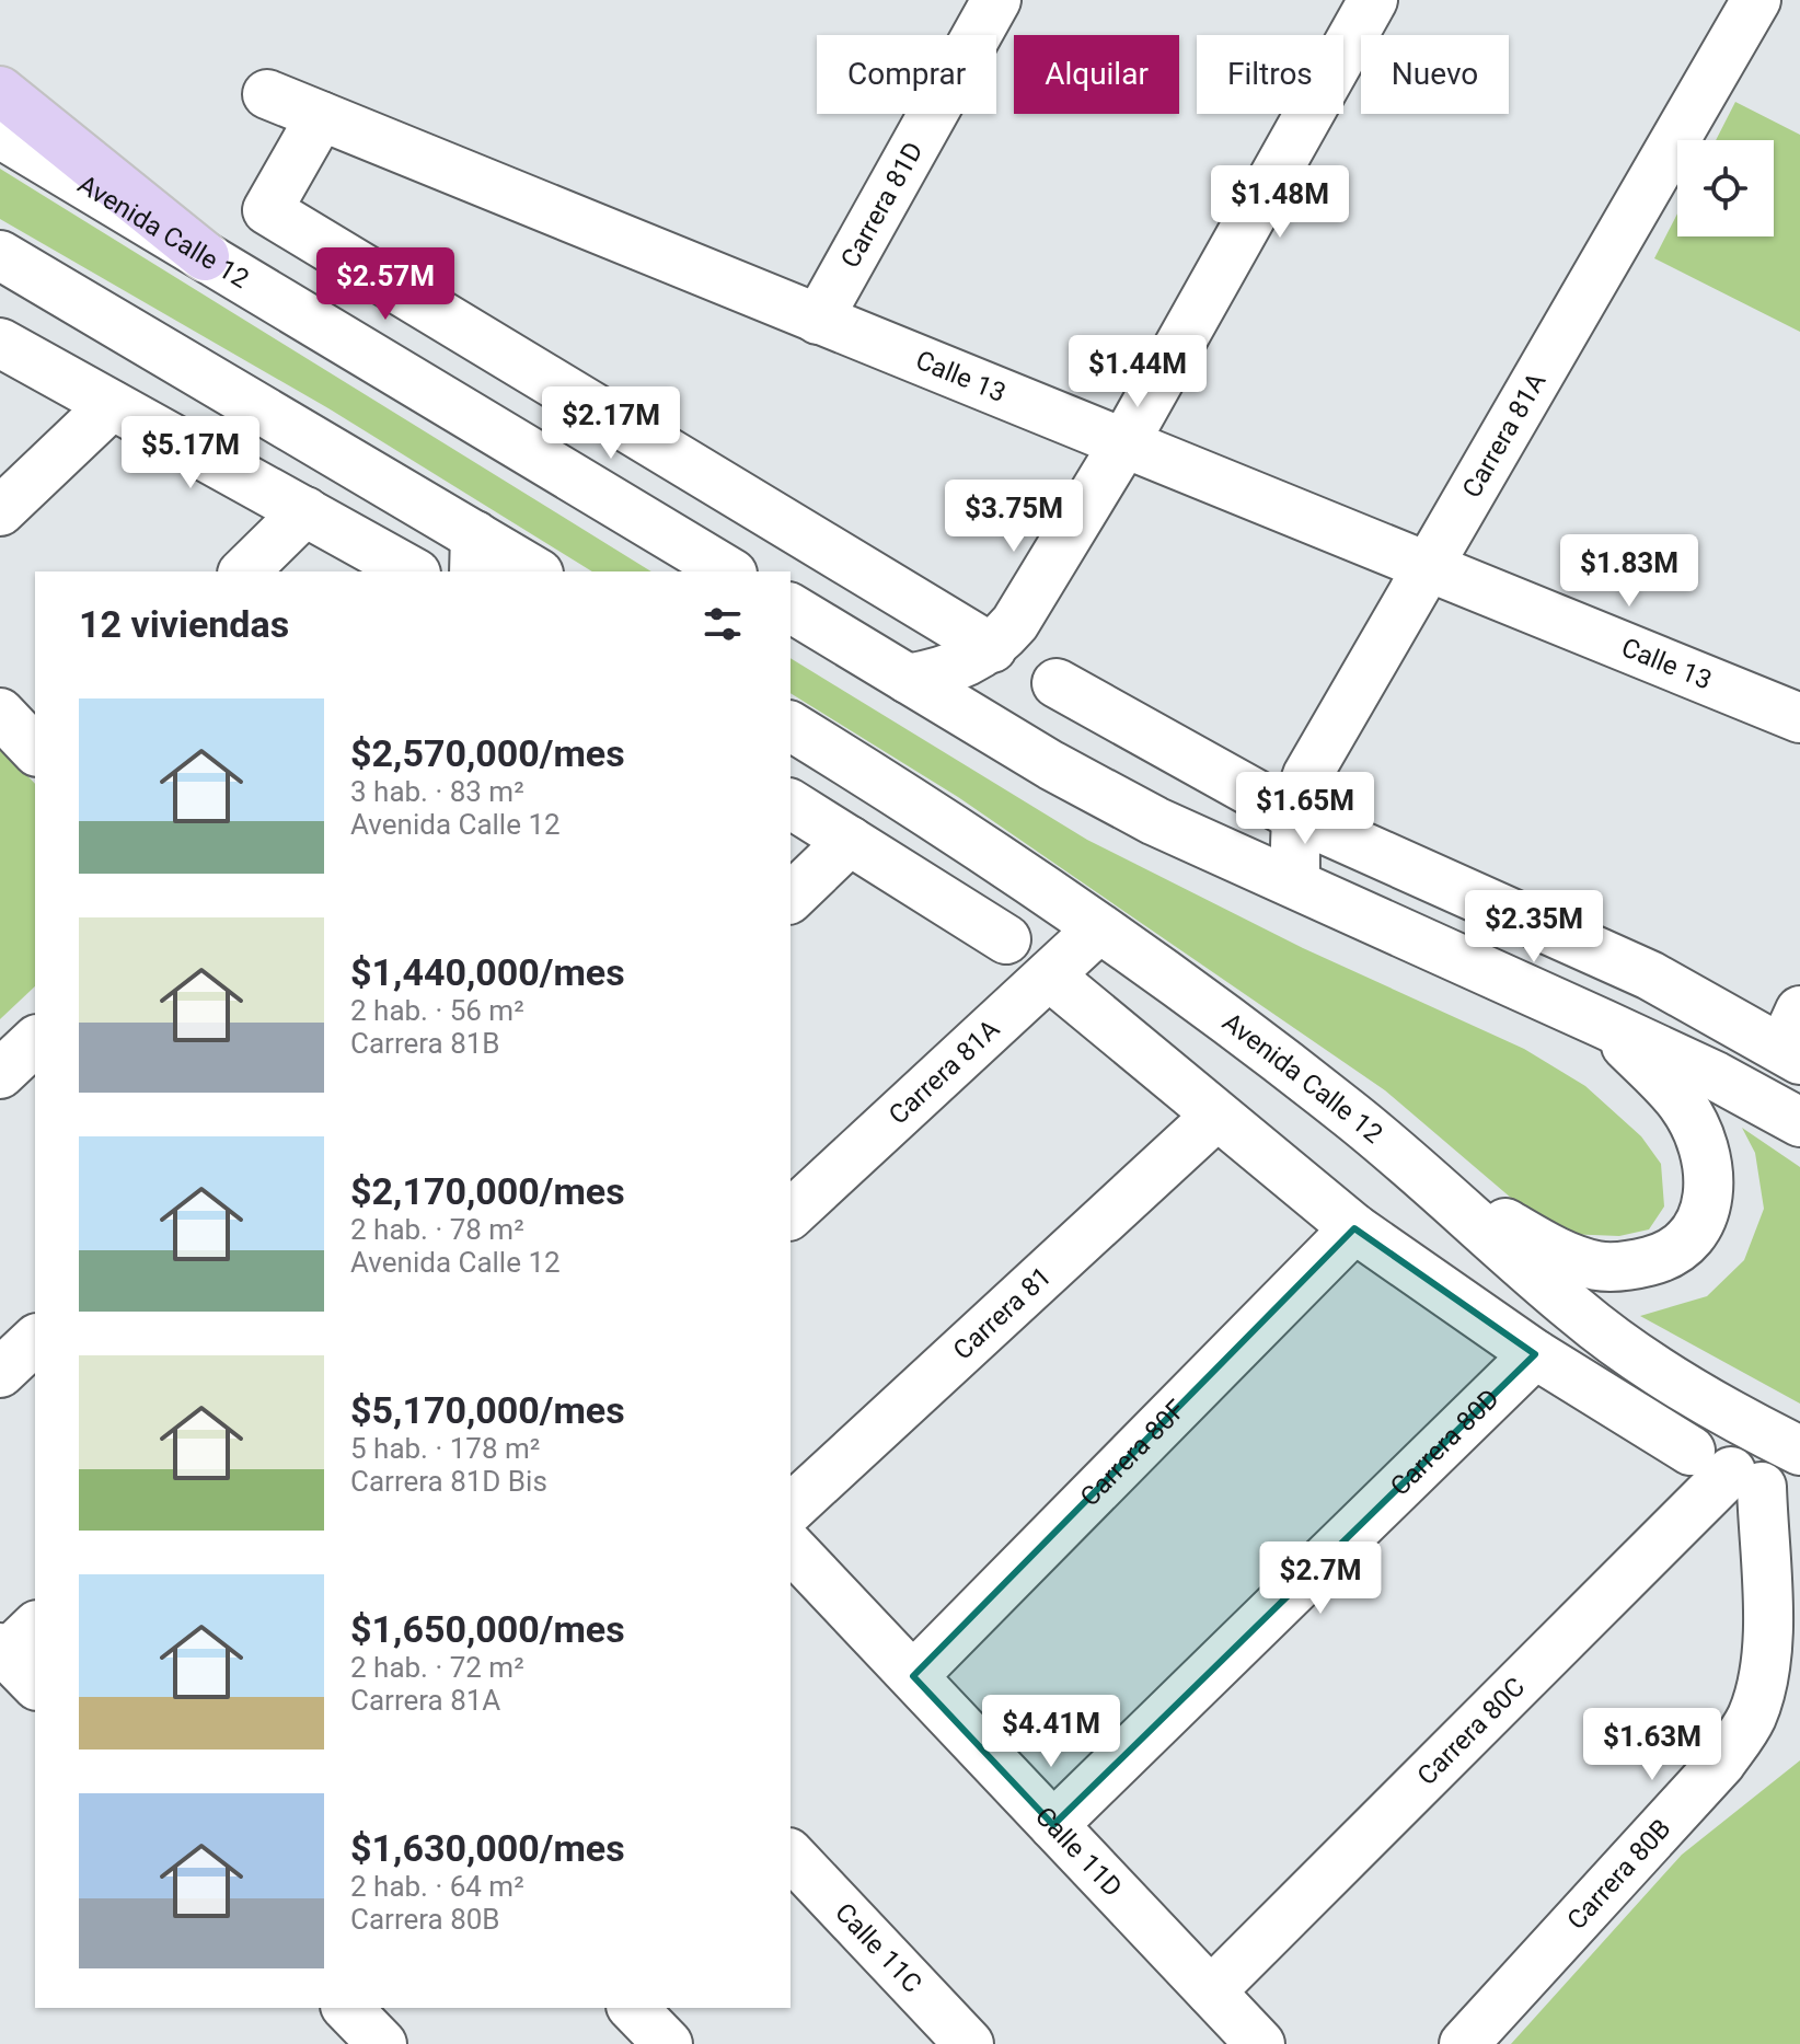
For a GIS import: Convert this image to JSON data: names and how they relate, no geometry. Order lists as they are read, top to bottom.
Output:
{
  "streets": {
    "street": [
      "Carrera 81D",
      "Avenida Calle 12",
      "Calle 13",
      "Carrera 81A",
      "Carrera 81",
      "Carrera 80D",
      "Carrera 80F",
      "Carrera 80C",
      "Calle 11D",
      "Carrera 80B",
      "Calle 11C"
    ]
  },
  "crossings": [
    ["Carrera 81D", "Calle 13"],
    ["Avenida Calle 12", "Carrera 81A"],
    ["Calle 13", "Carrera 81A"],
    ["Carrera 80D", "Calle 11D"],
    ["Carrera 80F", "Calle 11D"],
    ["Carrera 80C", "Calle 11D"],
    ["Carrera 80C", "Carrera 80B"]
  ],
  "page": {
    "chip": [
      "Comprar",
      "Alquilar",
      "Filtros",
      "Nuevo"
    ],
    "price": [
      "$1.48M",
      "$2.57M",
      "$1.44M",
      "$2.17M",
      "$5.17M",
      "$3.75M",
      "$1.83M",
      "$1.65M",
      "$2.35M",
      "$2.7M",
      "$4.41M",
      "$1.63M"
    ],
    "heading": "12 viviendas",
    "list": [
      {
        "name": "$2,570,000/mes",
        "note": "3 hab. · 83 m² · Avenida Calle 12"
      },
      {
        "name": "$1,440,000/mes",
        "note": "2 hab. · 56 m² · Carrera 81B"
      },
      {
        "name": "$2,170,000/mes",
        "note": "2 hab. · 78 m² · Avenida Calle 12"
      },
      {
        "name": "$5,170,000/mes",
        "note": "5 hab. · 178 m² · Carrera 81D Bis"
      },
      {
        "name": "$1,650,000/mes",
        "note": "2 hab. · 72 m² · Carrera 81A"
      },
      {
        "name": "$1,630,000/mes",
        "note": "2 hab. · 64 m² · Carrera 80B"
      }
    ]
  }
}
